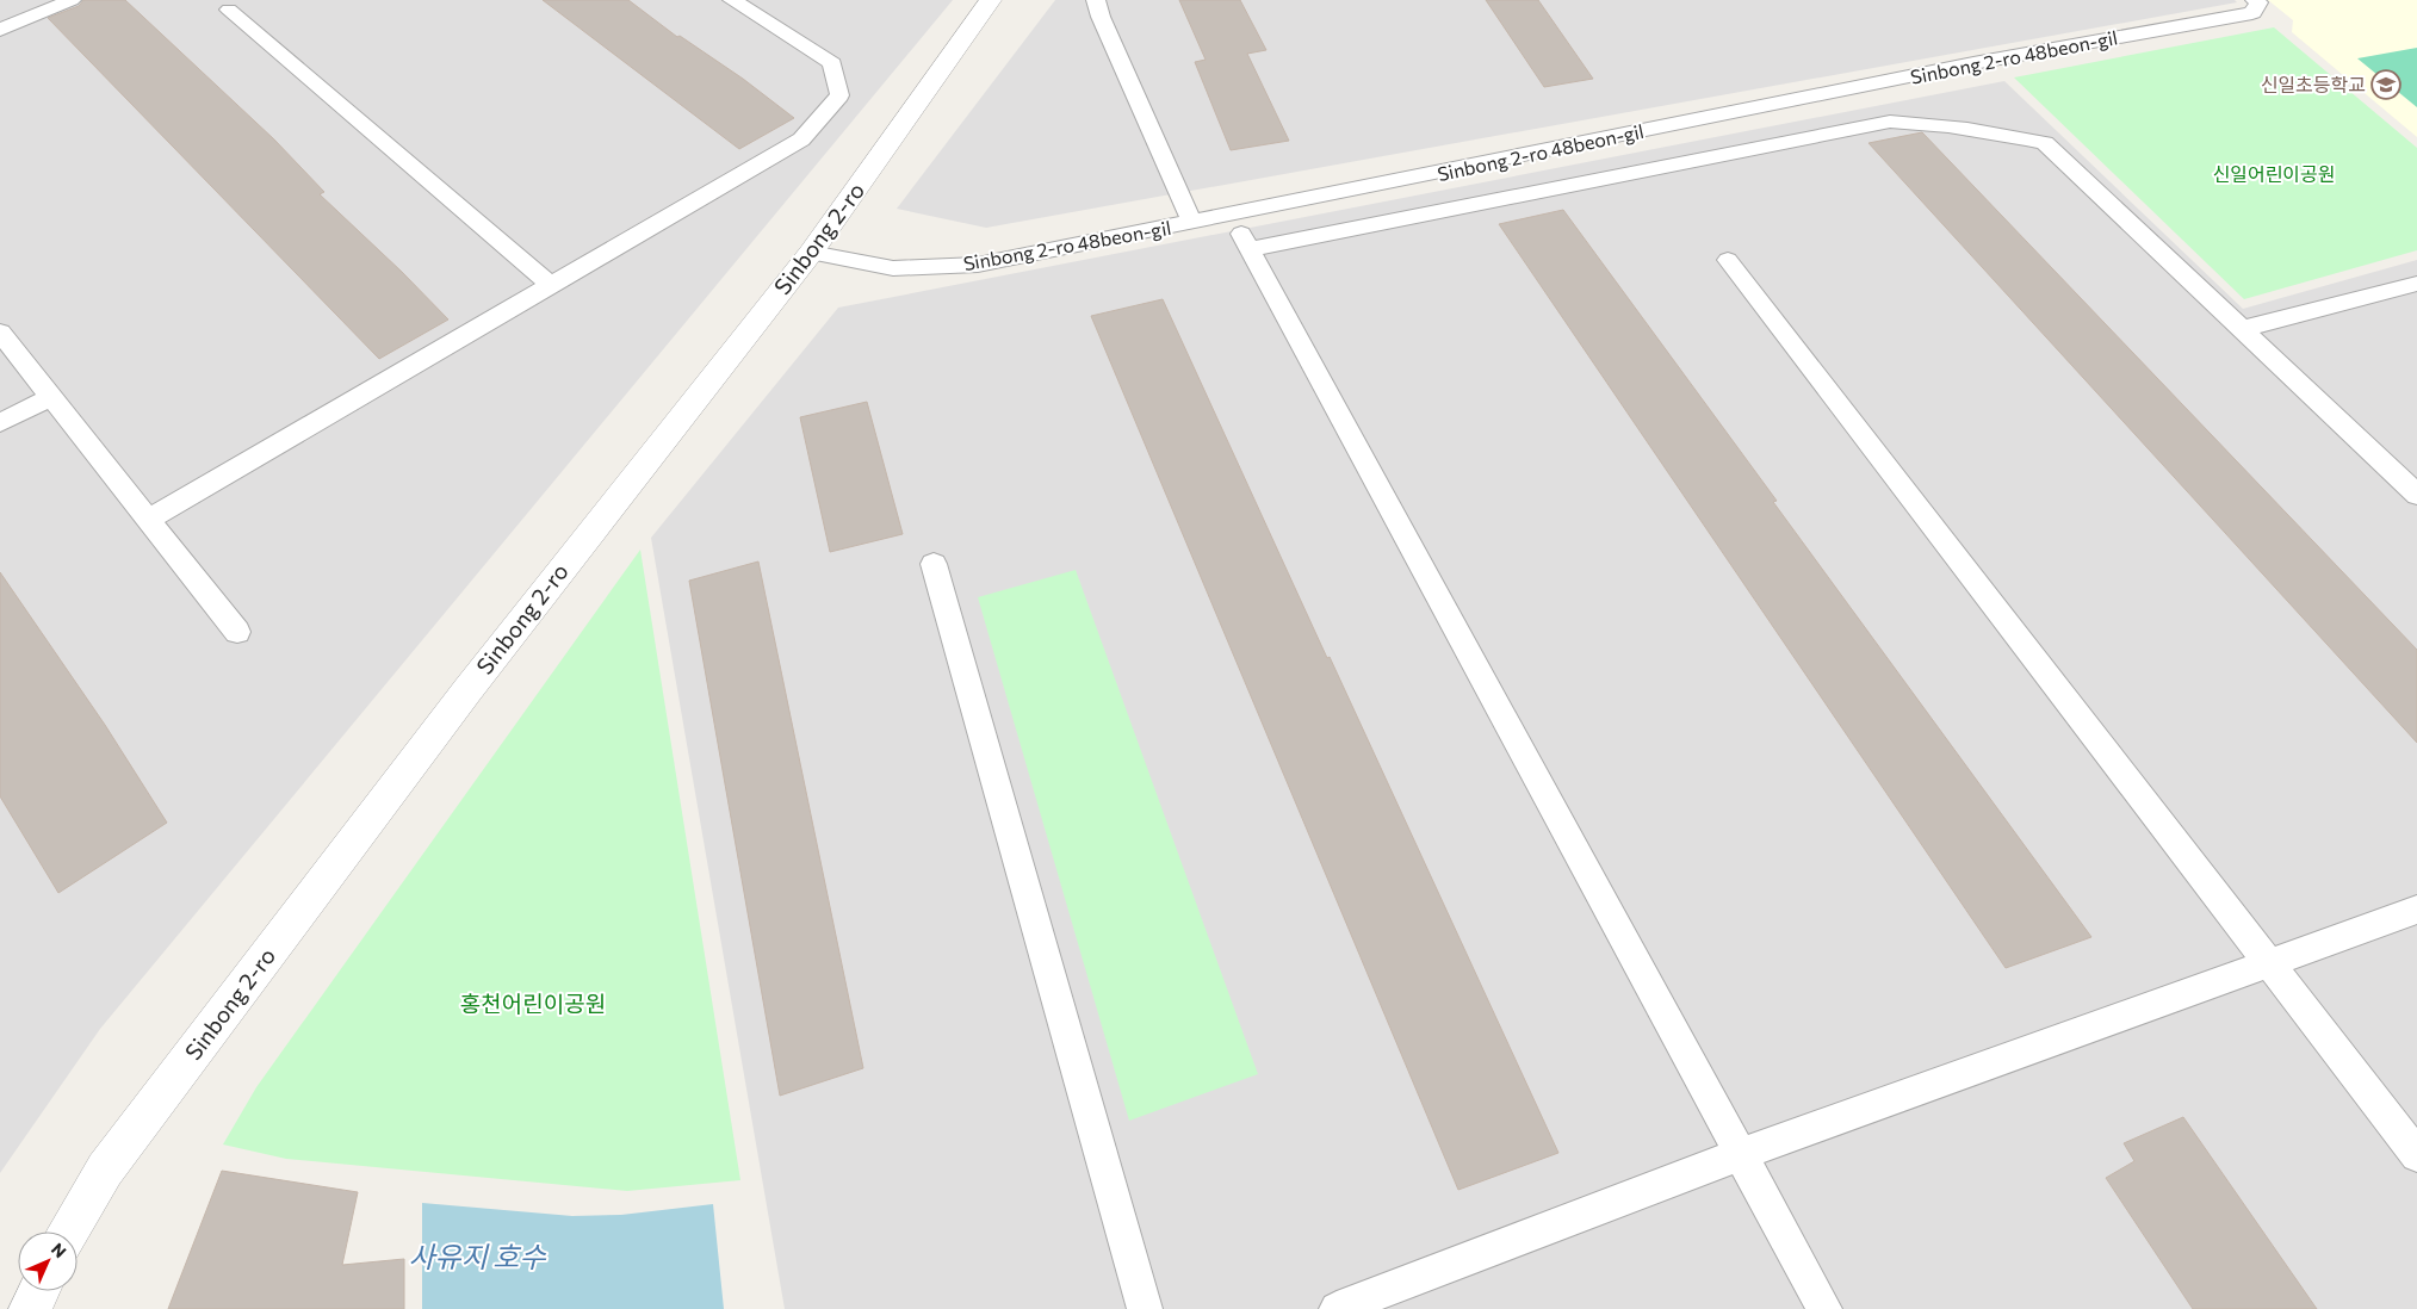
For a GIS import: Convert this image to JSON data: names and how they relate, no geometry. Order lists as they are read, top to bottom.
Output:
{
  "streets": {
    "street": ["Sinbong 2-ro"],
    "lane": ["Sinbong 2-ro 48beon-gil"]
  },
  "crossings": [
    ["Sinbong 2-ro 48beon-gil", "Sinbong 2-ro"]
  ],
  "water": ["사유지 호수"],
  "parks": ["신일어린이공원", "홍천어린이공원"],
  "places": {
    "school or university": ["신일초등학교"]
  },
  "north": "top right"
}
